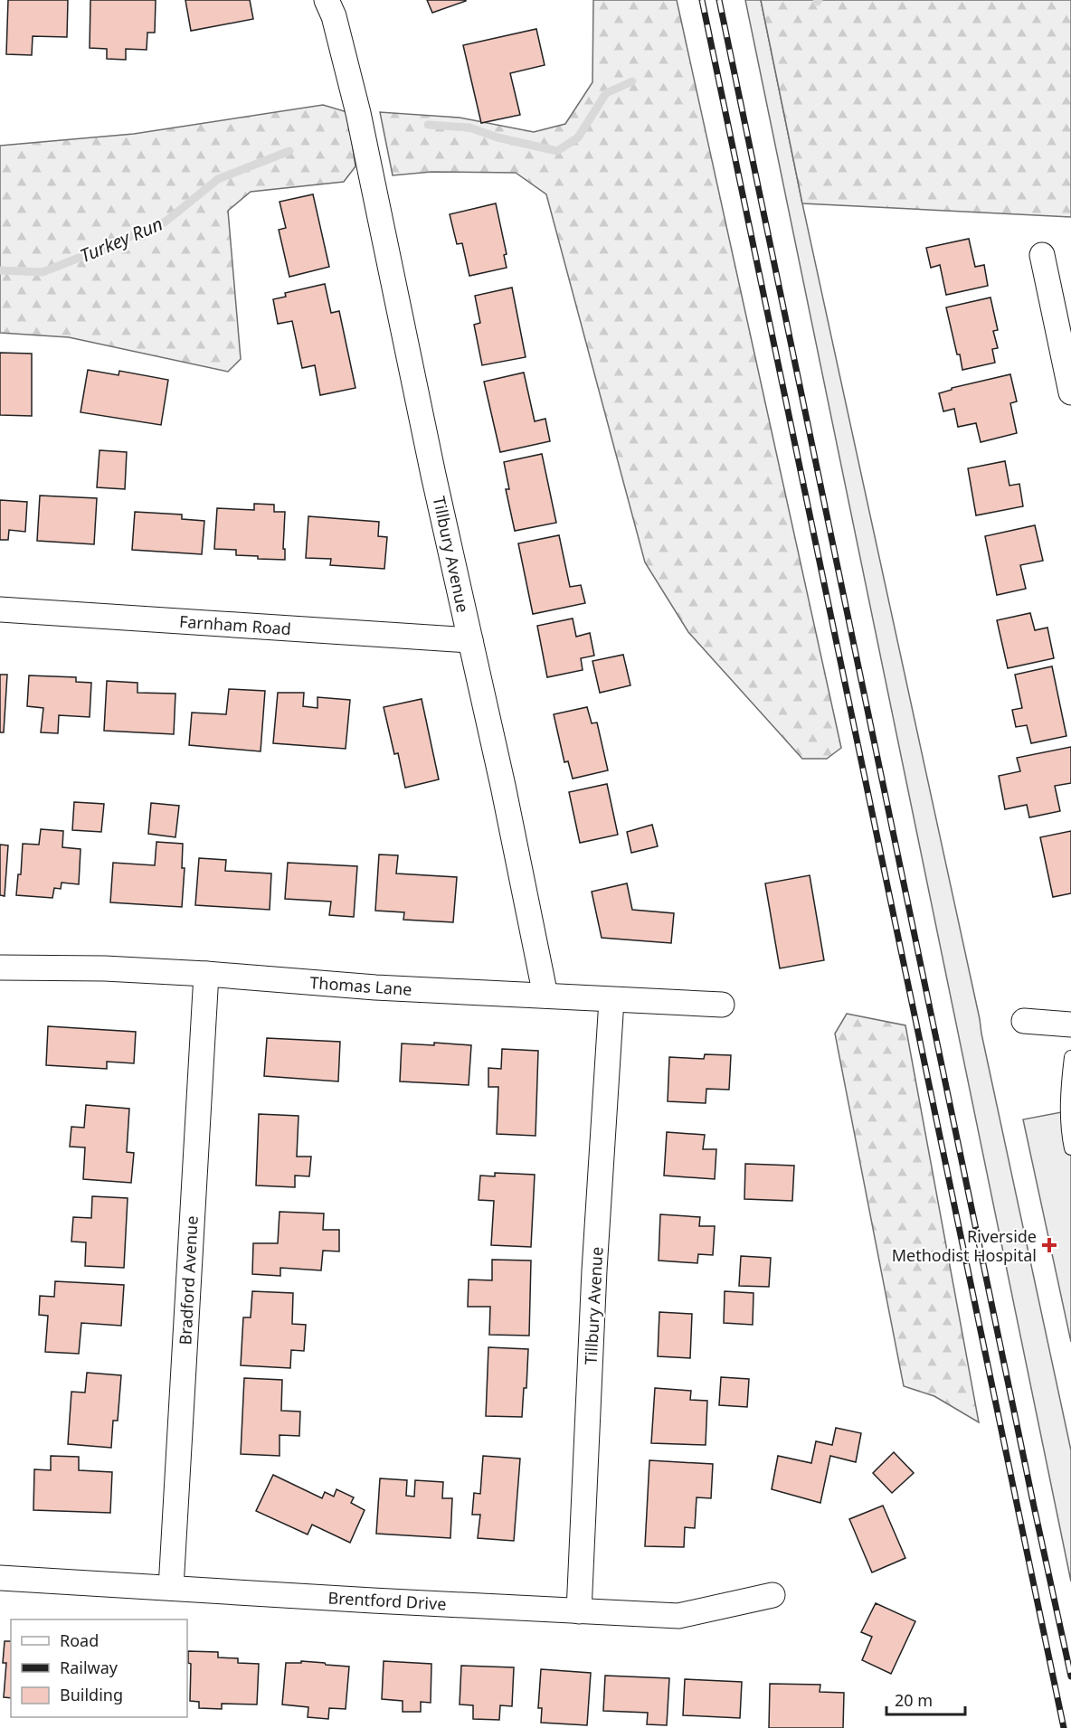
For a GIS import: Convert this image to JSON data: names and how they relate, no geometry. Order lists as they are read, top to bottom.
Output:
{
  "streets": {
    "street": [
      "Tillbury Avenue",
      "Farnham Road",
      "Thomas Lane",
      "Bradford Avenue",
      "Brentford Drive"
    ]
  },
  "crossings": [
    ["Tillbury Avenue", "Farnham Road"],
    ["Tillbury Avenue", "Thomas Lane"],
    ["Tillbury Avenue", "Brentford Drive"],
    ["Thomas Lane", "Bradford Avenue"],
    ["Bradford Avenue", "Brentford Drive"]
  ],
  "water": ["Turkey Run"],
  "places": {
    "health": ["Riverside Methodist Hospital"]
  },
  "legend": ["Road", "Railway", "Building"],
  "scale_bar": "20 m"
}
